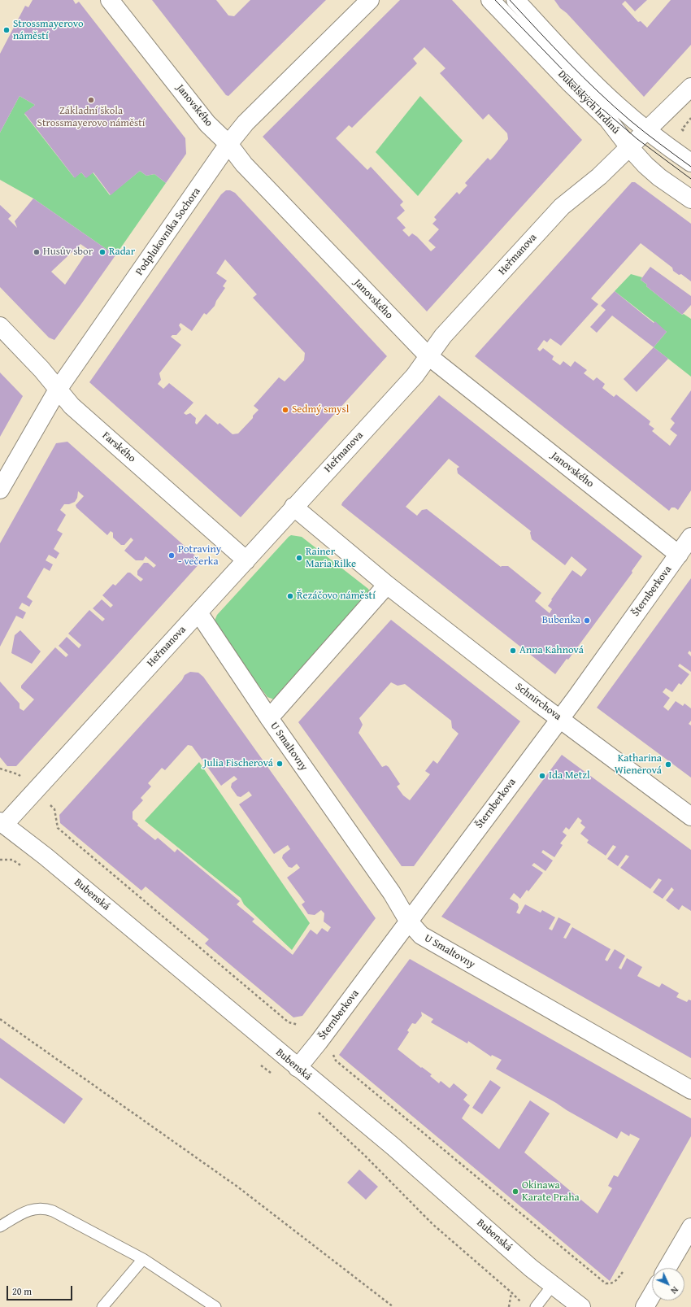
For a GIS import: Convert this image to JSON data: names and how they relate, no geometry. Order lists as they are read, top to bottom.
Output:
{
  "streets": {
    "street": [
      "Dukelských hrdinů",
      "Janovského",
      "Podplukovníka Sochora",
      "Heřmanova",
      "Farského",
      "Šternberkova",
      "Schnirchova",
      "U Smaltovny",
      "Bubenská"
    ]
  },
  "crossings": [
    ["Dukelských hrdinů", "Heřmanova"],
    ["Janovského", "Podplukovníka Sochora"],
    ["Janovského", "Heřmanova"],
    ["Janovského", "Šternberkova"],
    ["Podplukovníka Sochora", "Farského"],
    ["Heřmanova", "Farského"],
    ["Heřmanova", "Bubenská"],
    ["Šternberkova", "Schnirchova"],
    ["Šternberkova", "U Smaltovny"],
    ["Šternberkova", "Bubenská"]
  ],
  "places": [
    "Strossmayerovo náměstí",
    "Základní škola Strossmayerovo náměstí",
    "Husův sbor",
    "Radar",
    "Sedmý smysl",
    "Potraviny - večerka",
    "Rainer Maria Rilke",
    "Řezáčovo náměstí",
    "Bubenka",
    "Anna Kahnová",
    "Julia Fischerová",
    "Katharina Wienerová",
    "Ida Metzl",
    "Okinawa Karate Praha"
  ],
  "scale_bar": "20 m",
  "north": "bottom right"
}
